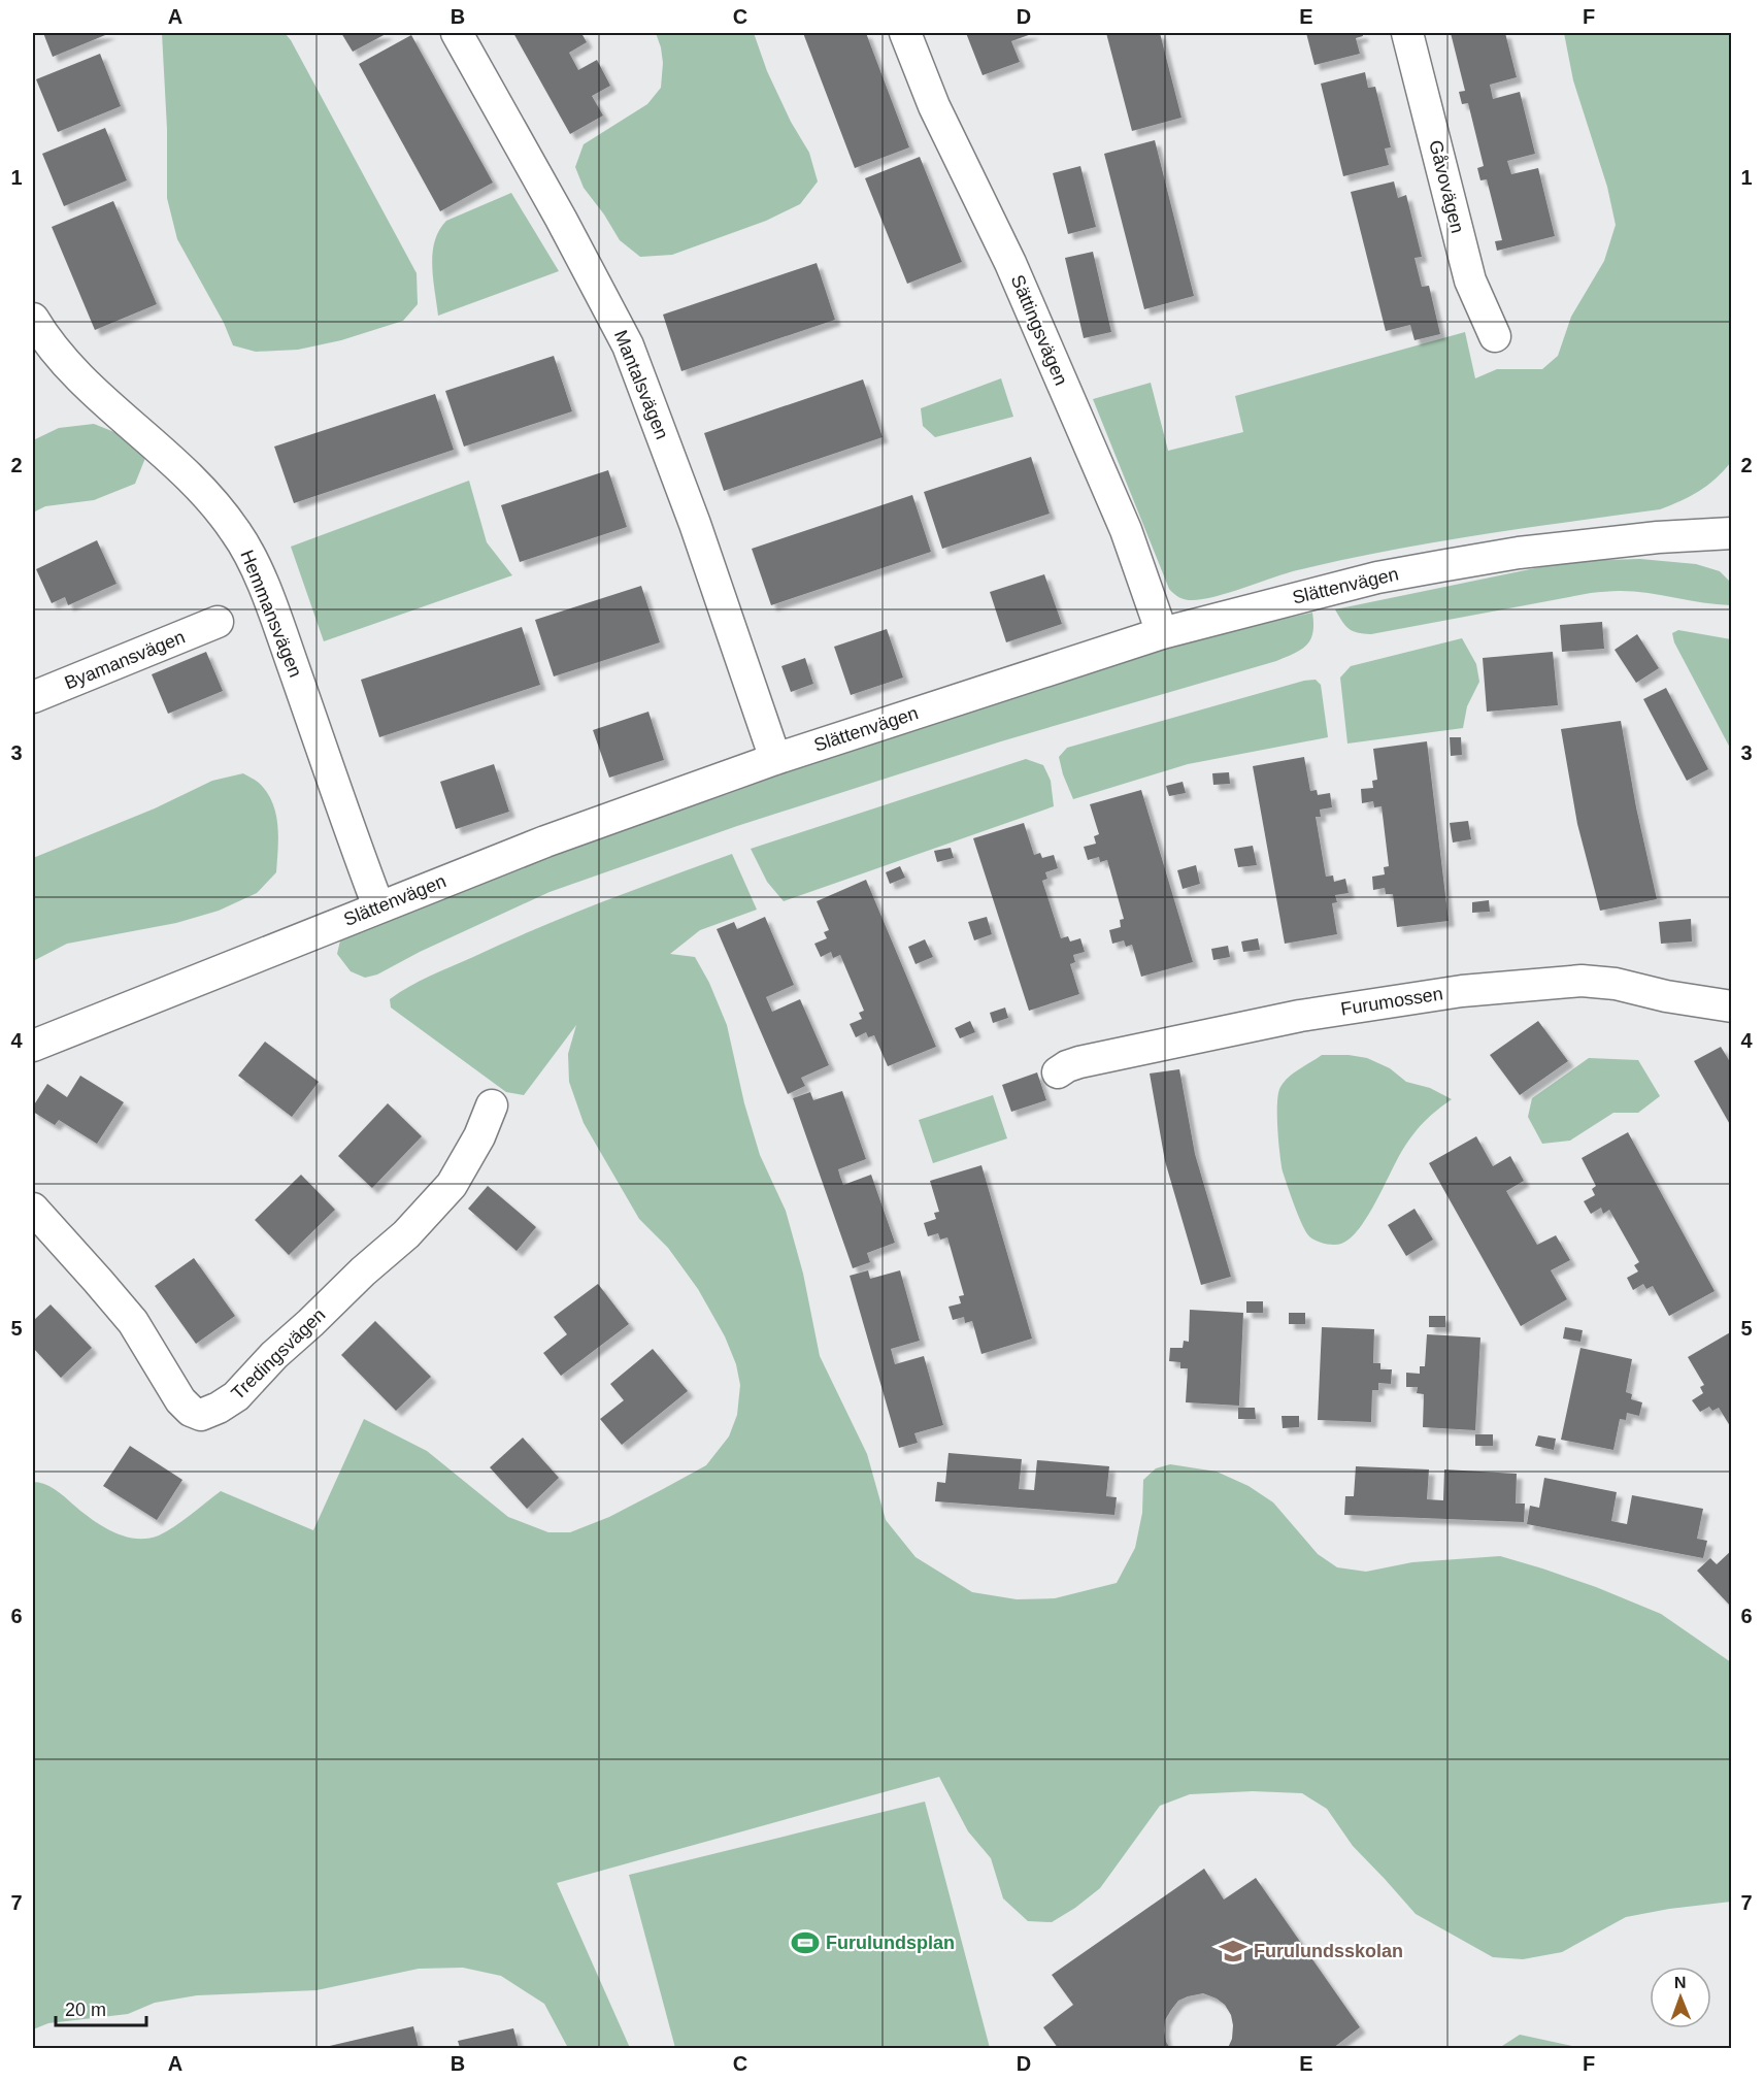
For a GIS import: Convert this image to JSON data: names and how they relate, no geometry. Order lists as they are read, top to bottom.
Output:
{
  "streets": {
    "street": [
      "Gåvovägen",
      "Sättingsvägen",
      "Mantalsvägen",
      "Slättenvägen",
      "Hemmansvägen",
      "Byamansvägen",
      "Furumossen",
      "Tredingsvägen"
    ]
  },
  "crossings": [
    ["Sättingsvägen", "Slättenvägen"],
    ["Mantalsvägen", "Slättenvägen"],
    ["Slättenvägen", "Hemmansvägen"]
  ],
  "places": {
    "sports": ["Furulundsplan"],
    "school or university": ["Furulundsskolan"]
  },
  "scale_bar": "20 m",
  "north": "top",
  "grid": {
    "columns": [
      "A",
      "B",
      "C",
      "D",
      "E",
      "F"
    ],
    "rows": [
      "1",
      "2",
      "3",
      "4",
      "5",
      "6",
      "7"
    ]
  }
}
